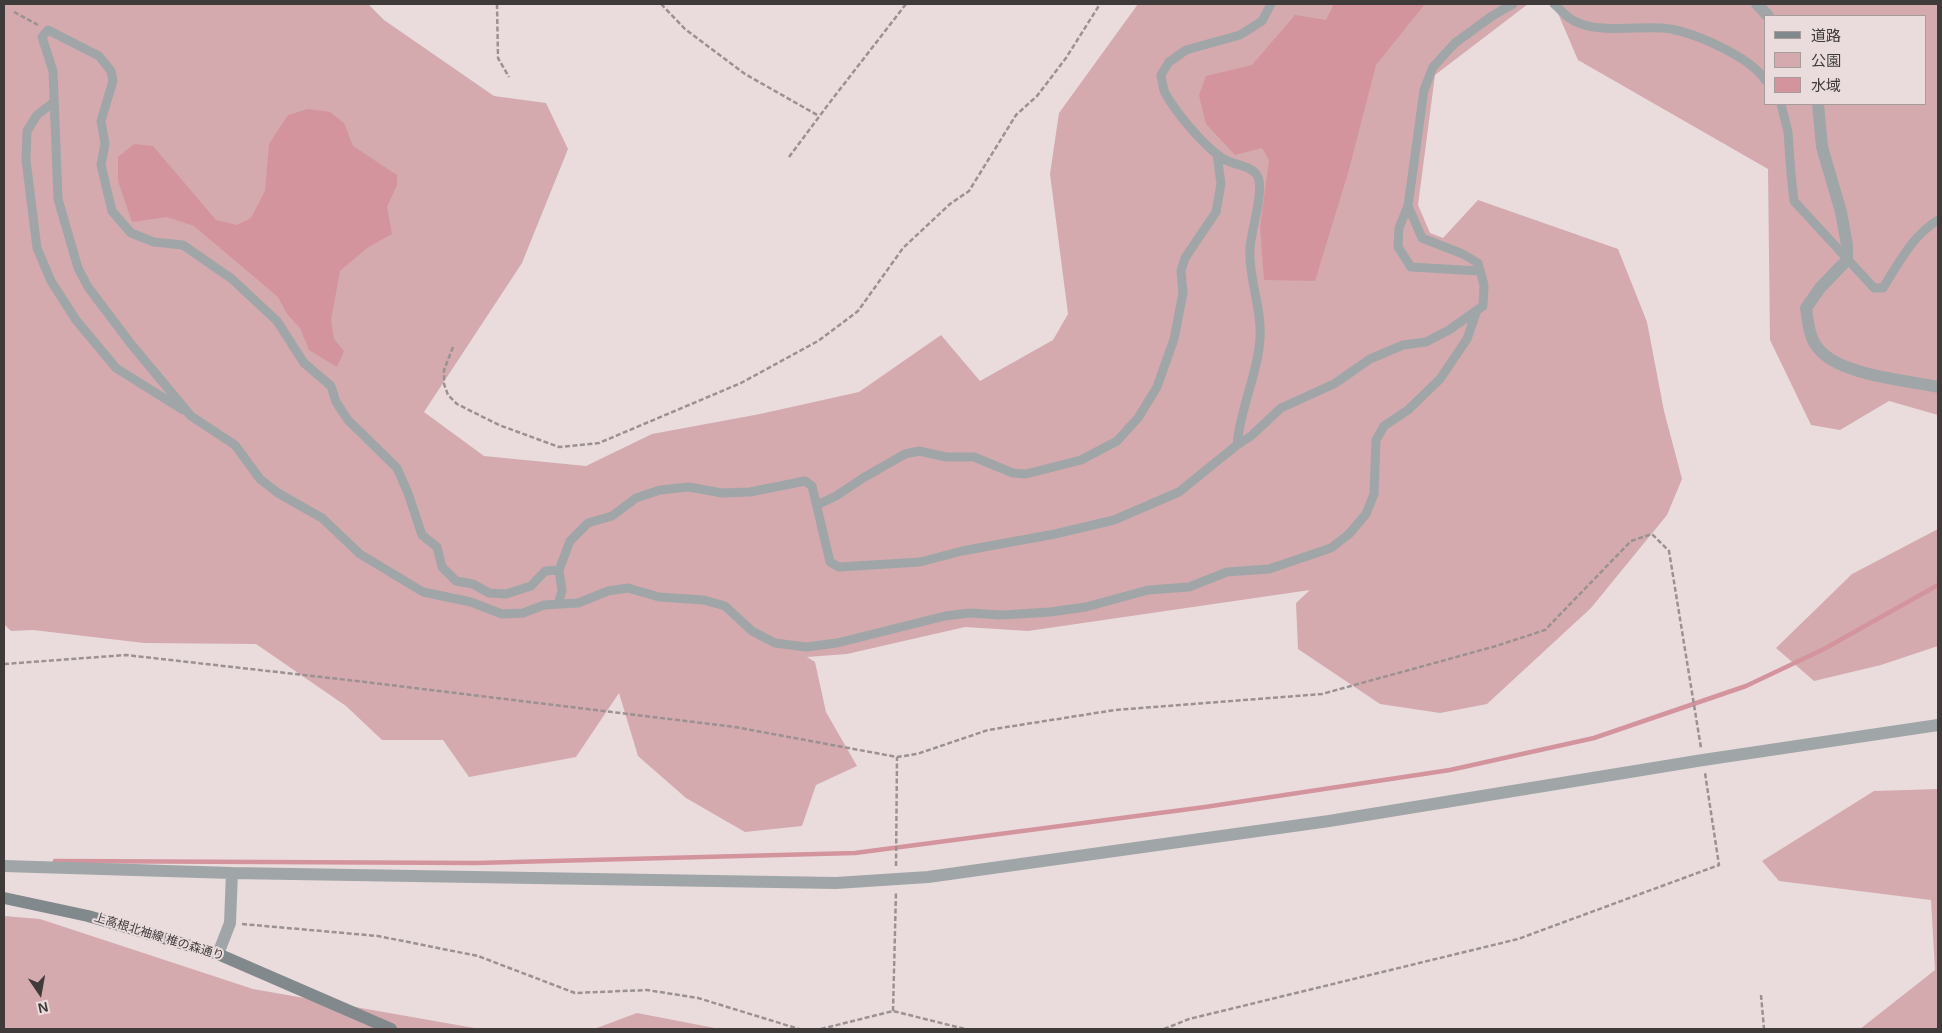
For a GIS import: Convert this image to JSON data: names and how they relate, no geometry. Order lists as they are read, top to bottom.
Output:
{
  "streets": {
    "main road": ["上高根北袖線 椎の森通り"]
  },
  "legend": ["道路", "公園", "水域"],
  "north": "bottom"
}
